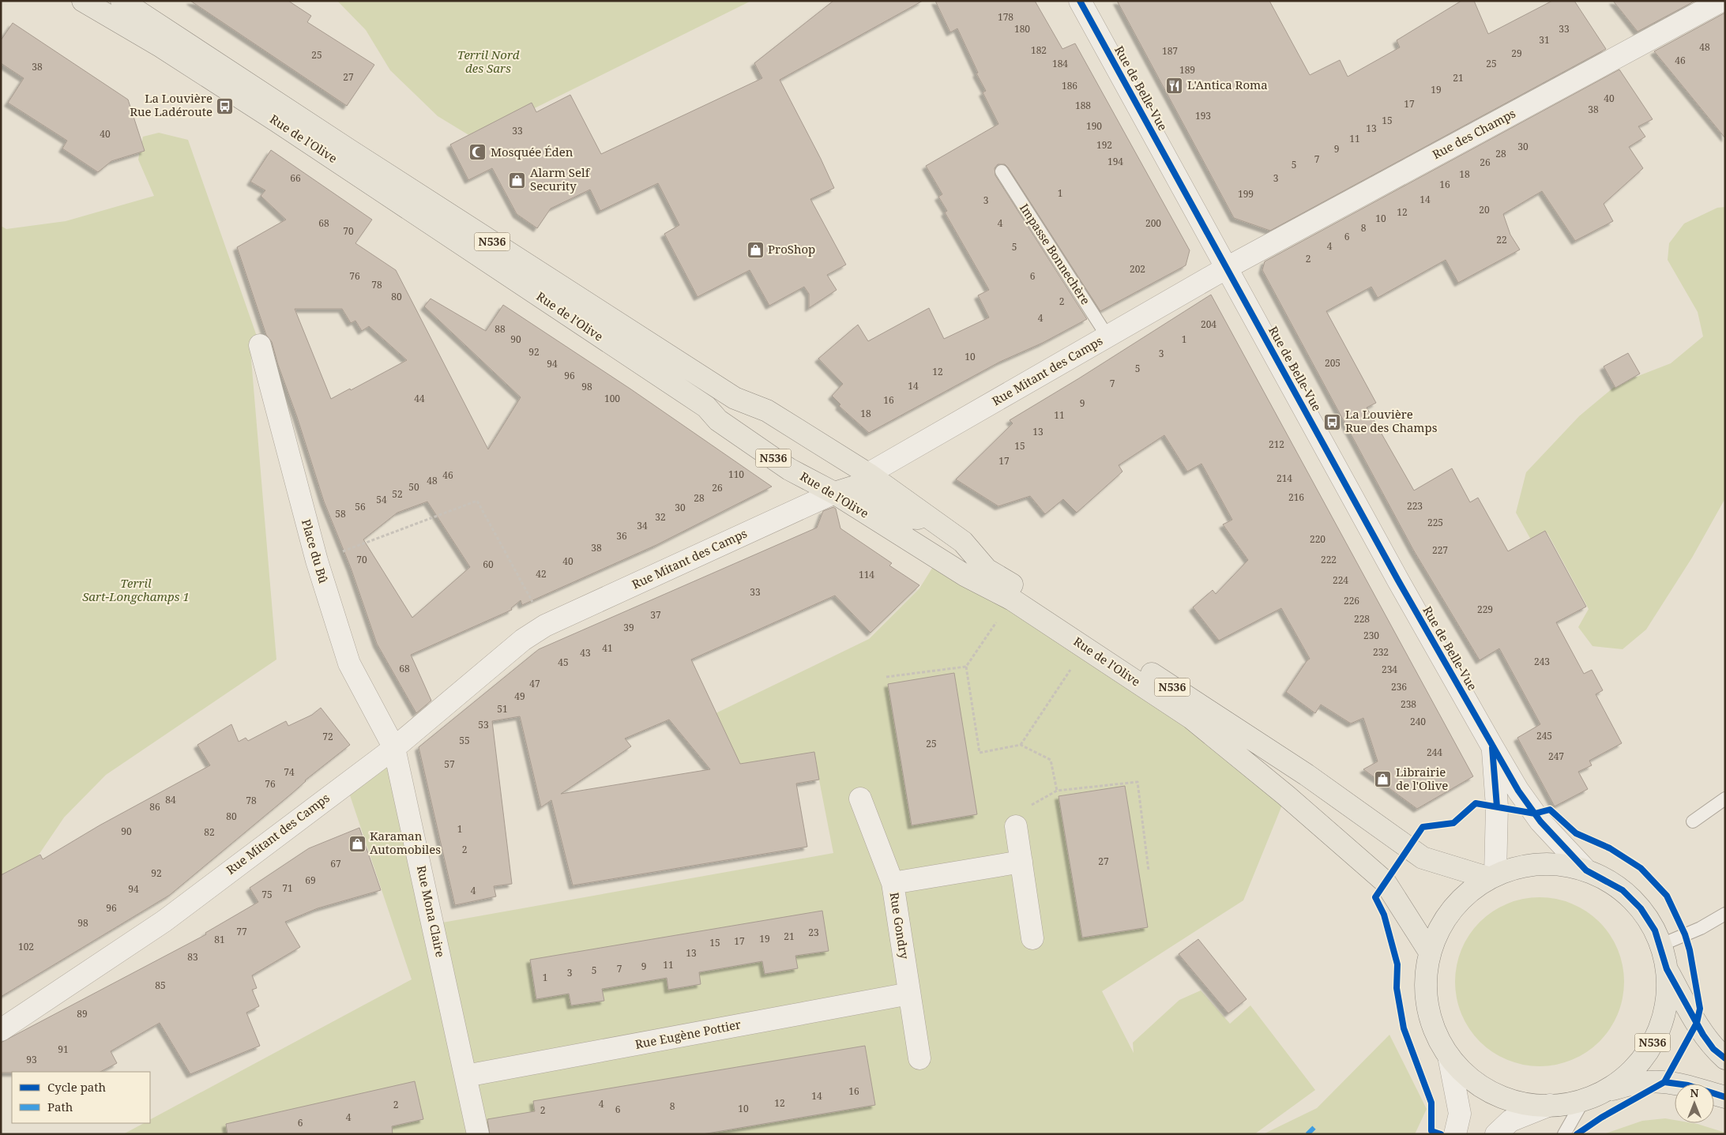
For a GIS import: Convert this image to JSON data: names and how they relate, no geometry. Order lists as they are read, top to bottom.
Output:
{
  "streets": {
    "main road": ["Rue de l'Olive", "N536"],
    "street": [
      "Rue de Belle-Vue",
      "Rue des Champs",
      "Rue Mitant des Camps",
      "Place du Bû",
      "Rue Mona Claire",
      "Rue Gondry",
      "Rue Eugène Pottier"
    ],
    "lane": ["Impasse Bonnechère"]
  },
  "crossings": [
    ["Rue de Belle-Vue", "Rue des Champs"],
    ["Rue de Belle-Vue", "Rue de l'Olive"],
    ["Rue de Belle-Vue", "N536"],
    ["Rue de Belle-Vue", "Rue Mitant des Camps"],
    ["Rue des Champs", "Rue Mitant des Camps"],
    ["Rue de l'Olive", "N536"],
    ["Rue de l'Olive", "Rue Mitant des Camps"],
    ["Impasse Bonnechère", "Rue Mitant des Camps"],
    ["Rue Mitant des Camps", "Place du Bû"],
    ["Rue Mitant des Camps", "Rue Mona Claire"],
    ["Place du Bû", "Rue Mona Claire"],
    ["Rue Mona Claire", "Rue Eugène Pottier"],
    ["Rue Gondry", "Rue Eugène Pottier"]
  ],
  "parks": ["Terril Nord des Sars", "Terril Sart-Longchamps 1"],
  "places": {
    "restaurant": ["L'Antica Roma"],
    "bus stop": ["La Louvière Rue Ladéroute", "La Louvière Rue des Champs"],
    "mosque": ["Mosquée Éden"],
    "shop": [
      "Alarm Self Security",
      "ProShop",
      "Librairie de l'Olive",
      "Karaman Automobiles"
    ]
  },
  "house_numbers": [
    "178",
    "180",
    "33",
    "31",
    "48",
    "182",
    "187",
    "29",
    "25",
    "46",
    "184",
    "25",
    "38",
    "189",
    "27",
    "21",
    "186",
    "19",
    "40",
    "17",
    "188",
    "38",
    "193",
    "15",
    "190",
    "13",
    "33",
    "40",
    "11",
    "192",
    "30",
    "9",
    "28",
    "7",
    "194",
    "26",
    "5",
    "18",
    "66",
    "3",
    "16",
    "1",
    "199",
    "14",
    "3",
    "20",
    "12",
    "10",
    "68",
    "4",
    "200",
    "8",
    "70",
    "6",
    "22",
    "4",
    "5",
    "2",
    "202",
    "76",
    "6",
    "78",
    "80",
    "2",
    "4",
    "204",
    "88",
    "90",
    "1",
    "92",
    "3",
    "10",
    "205",
    "94",
    "5",
    "12",
    "96",
    "7",
    "14",
    "98",
    "44",
    "100",
    "16",
    "9",
    "18",
    "11",
    "13",
    "212",
    "15",
    "17",
    "110",
    "46",
    "214",
    "48",
    "50",
    "26",
    "52",
    "216",
    "28",
    "54",
    "223",
    "56",
    "30",
    "58",
    "32",
    "225",
    "34",
    "36",
    "220",
    "38",
    "227",
    "70",
    "222",
    "40",
    "60",
    "42",
    "114",
    "224",
    "33",
    "226",
    "229",
    "37",
    "228",
    "39",
    "230",
    "41",
    "232",
    "43",
    "243",
    "45",
    "68",
    "234",
    "47",
    "236",
    "49",
    "238",
    "51",
    "240",
    "53",
    "245",
    "72",
    "55",
    "25",
    "244",
    "247",
    "57",
    "74",
    "76",
    "84",
    "78",
    "86",
    "80",
    "1",
    "90",
    "82",
    "2",
    "27",
    "67",
    "92",
    "69",
    "71",
    "94",
    "4",
    "75",
    "96",
    "98",
    "77",
    "23",
    "21",
    "19",
    "81",
    "17",
    "15",
    "102",
    "13",
    "83",
    "11",
    "9",
    "7",
    "5",
    "3",
    "1",
    "85",
    "89",
    "91",
    "93",
    "16",
    "14",
    "12",
    "4",
    "2",
    "8",
    "10",
    "6",
    "2",
    "4",
    "6"
  ],
  "legend": ["Cycle path", "Path"],
  "north": "top"
}
